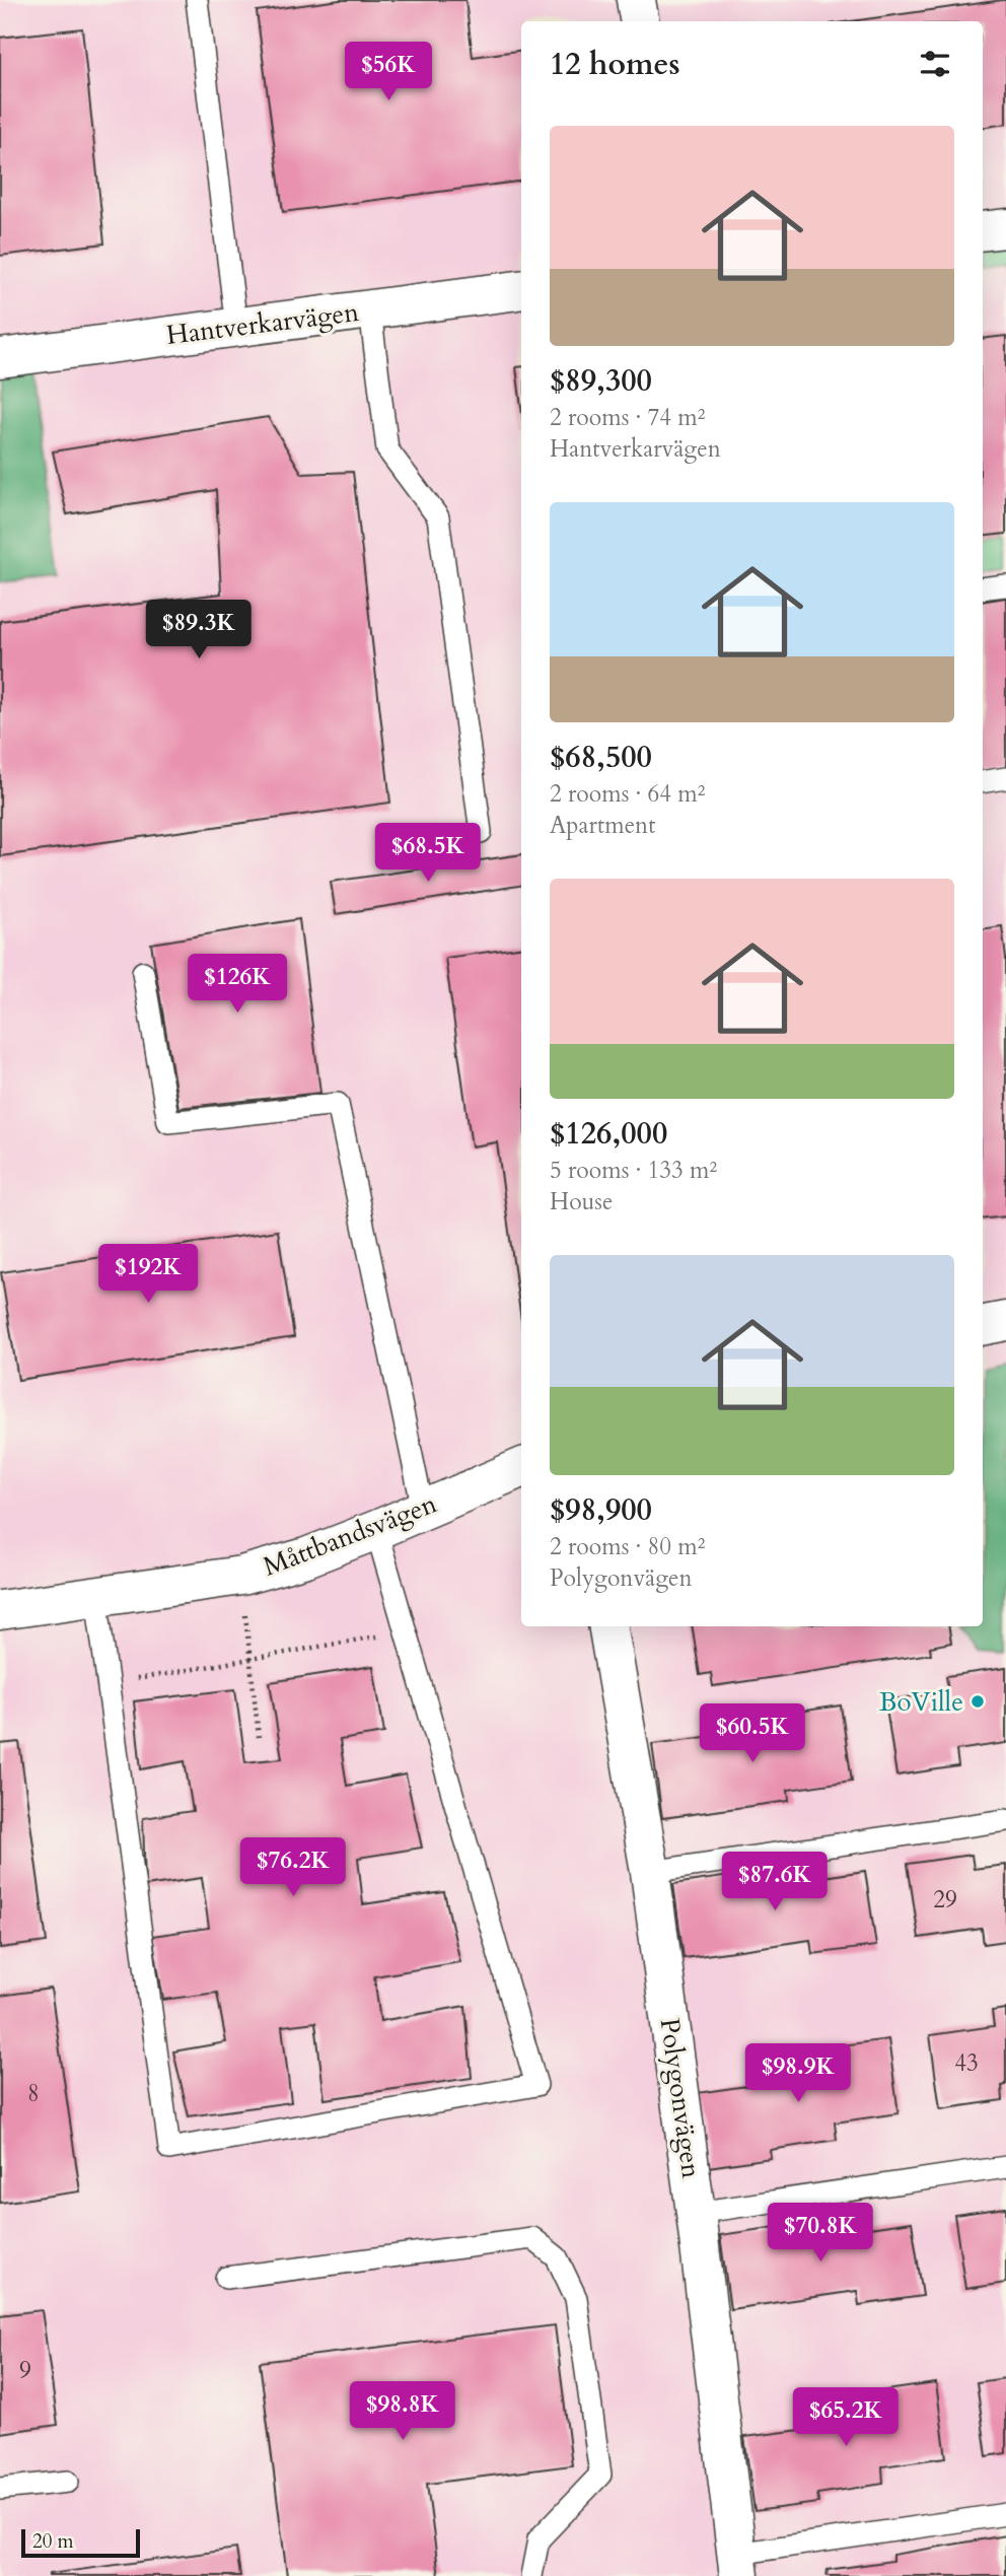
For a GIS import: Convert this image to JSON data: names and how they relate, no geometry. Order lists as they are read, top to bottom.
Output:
{
  "streets": {
    "street": ["Hantverkarvägen", "Måttbandsvägen", "Polygonvägen"]
  },
  "places": ["BoVille"],
  "house_numbers": [
    "29",
    "43",
    "8",
    "9"
  ],
  "scale_bar": "20 m",
  "page": {
    "heading": "12 homes",
    "price": [
      "$56K",
      "$89.3K",
      "$68.5K",
      "$126K",
      "$192K",
      "$60.5K",
      "$76.2K",
      "$87.6K",
      "$98.9K",
      "$70.8K",
      "$98.8K",
      "$65.2K"
    ],
    "list": [
      {
        "name": "$89,300",
        "note": "2 rooms · 74 m² · Hantverkarvägen"
      },
      {
        "name": "$68,500",
        "note": "2 rooms · 64 m² · Apartment"
      },
      {
        "name": "$126,000",
        "note": "5 rooms · 133 m² · House"
      },
      {
        "name": "$98,900",
        "note": "2 rooms · 80 m² · Polygonvägen"
      }
    ],
    "scale": "20 m"
  }
}
